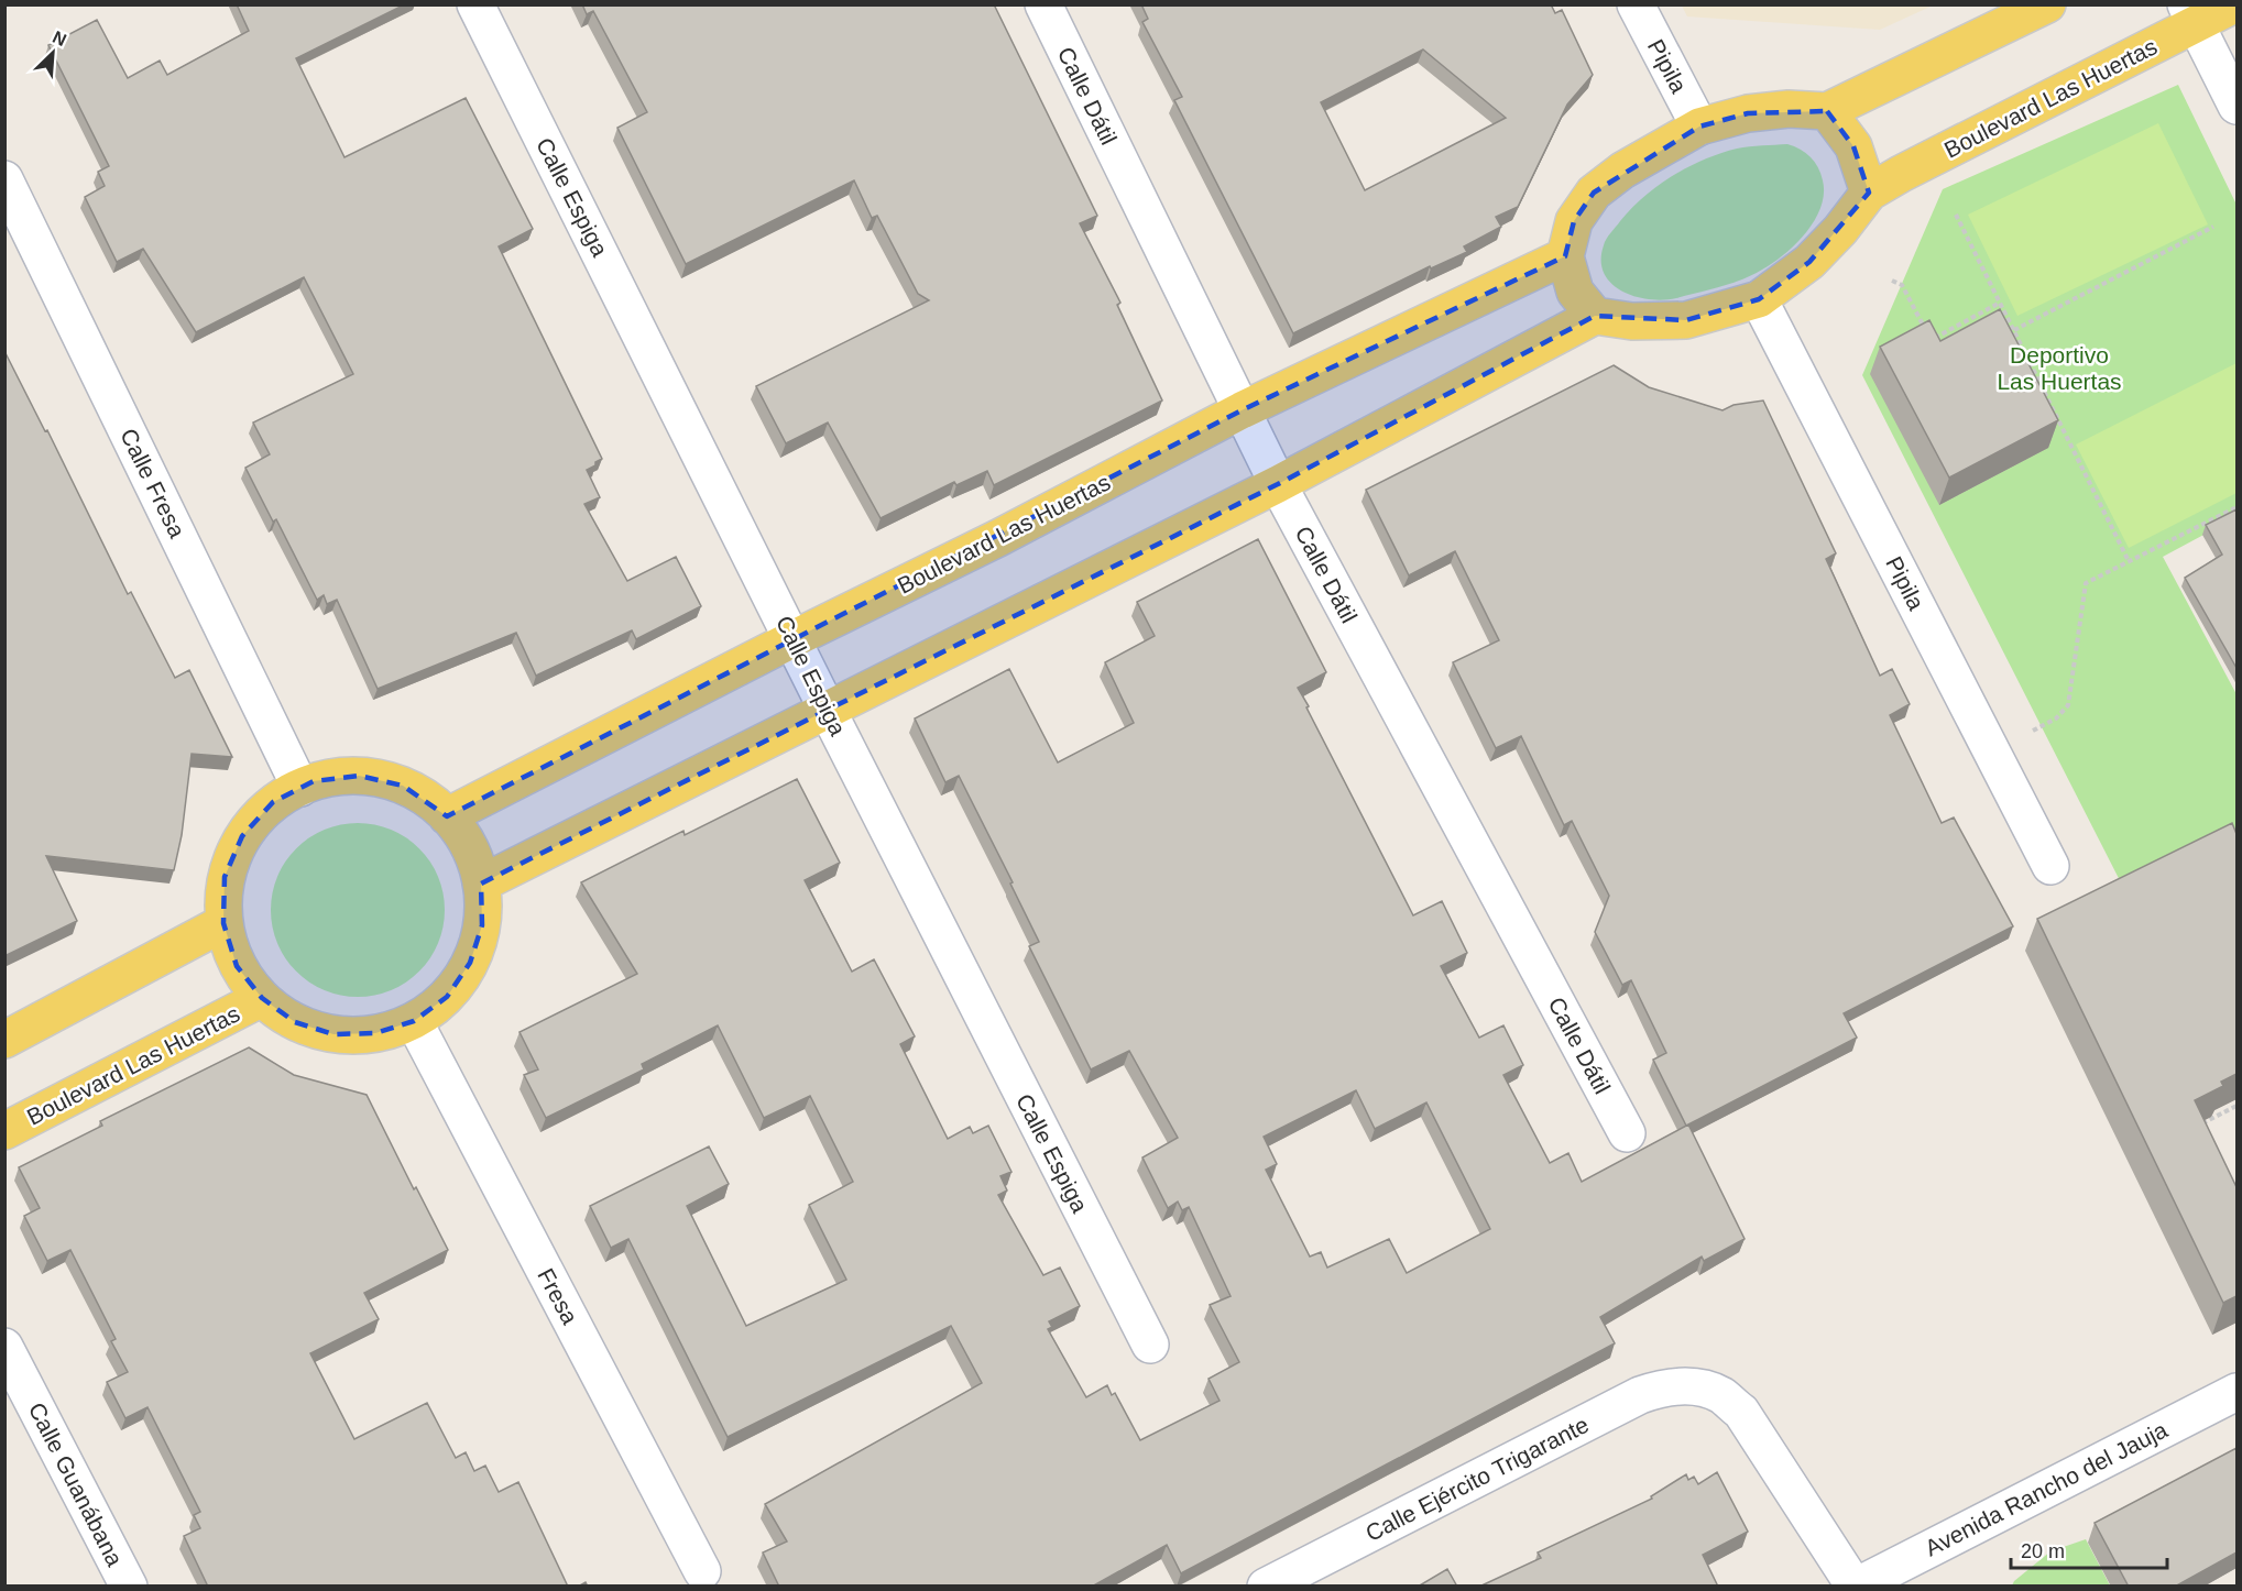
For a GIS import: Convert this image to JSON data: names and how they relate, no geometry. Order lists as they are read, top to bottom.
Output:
{
  "streets": {
    "main road": ["Boulevard Las Huertas"],
    "street": [
      "Pipila",
      "Calle Dátil",
      "Calle Espiga",
      "Calle Fresa",
      "Fresa",
      "Calle Ejército Trigarante",
      "Calle Guanábana",
      "Avenida Rancho del Jauja"
    ]
  },
  "crossings": [
    ["Pipila", "Boulevard Las Huertas"],
    ["Calle Dátil", "Boulevard Las Huertas"],
    ["Boulevard Las Huertas", "Calle Espiga"],
    ["Boulevard Las Huertas", "Calle Fresa"],
    ["Boulevard Las Huertas", "Fresa"],
    ["Calle Ejército Trigarante", "Avenida Rancho del Jauja"]
  ],
  "parks": ["Deportivo Las Huertas"],
  "scale_bar": "20 m",
  "north": "top right"
}
